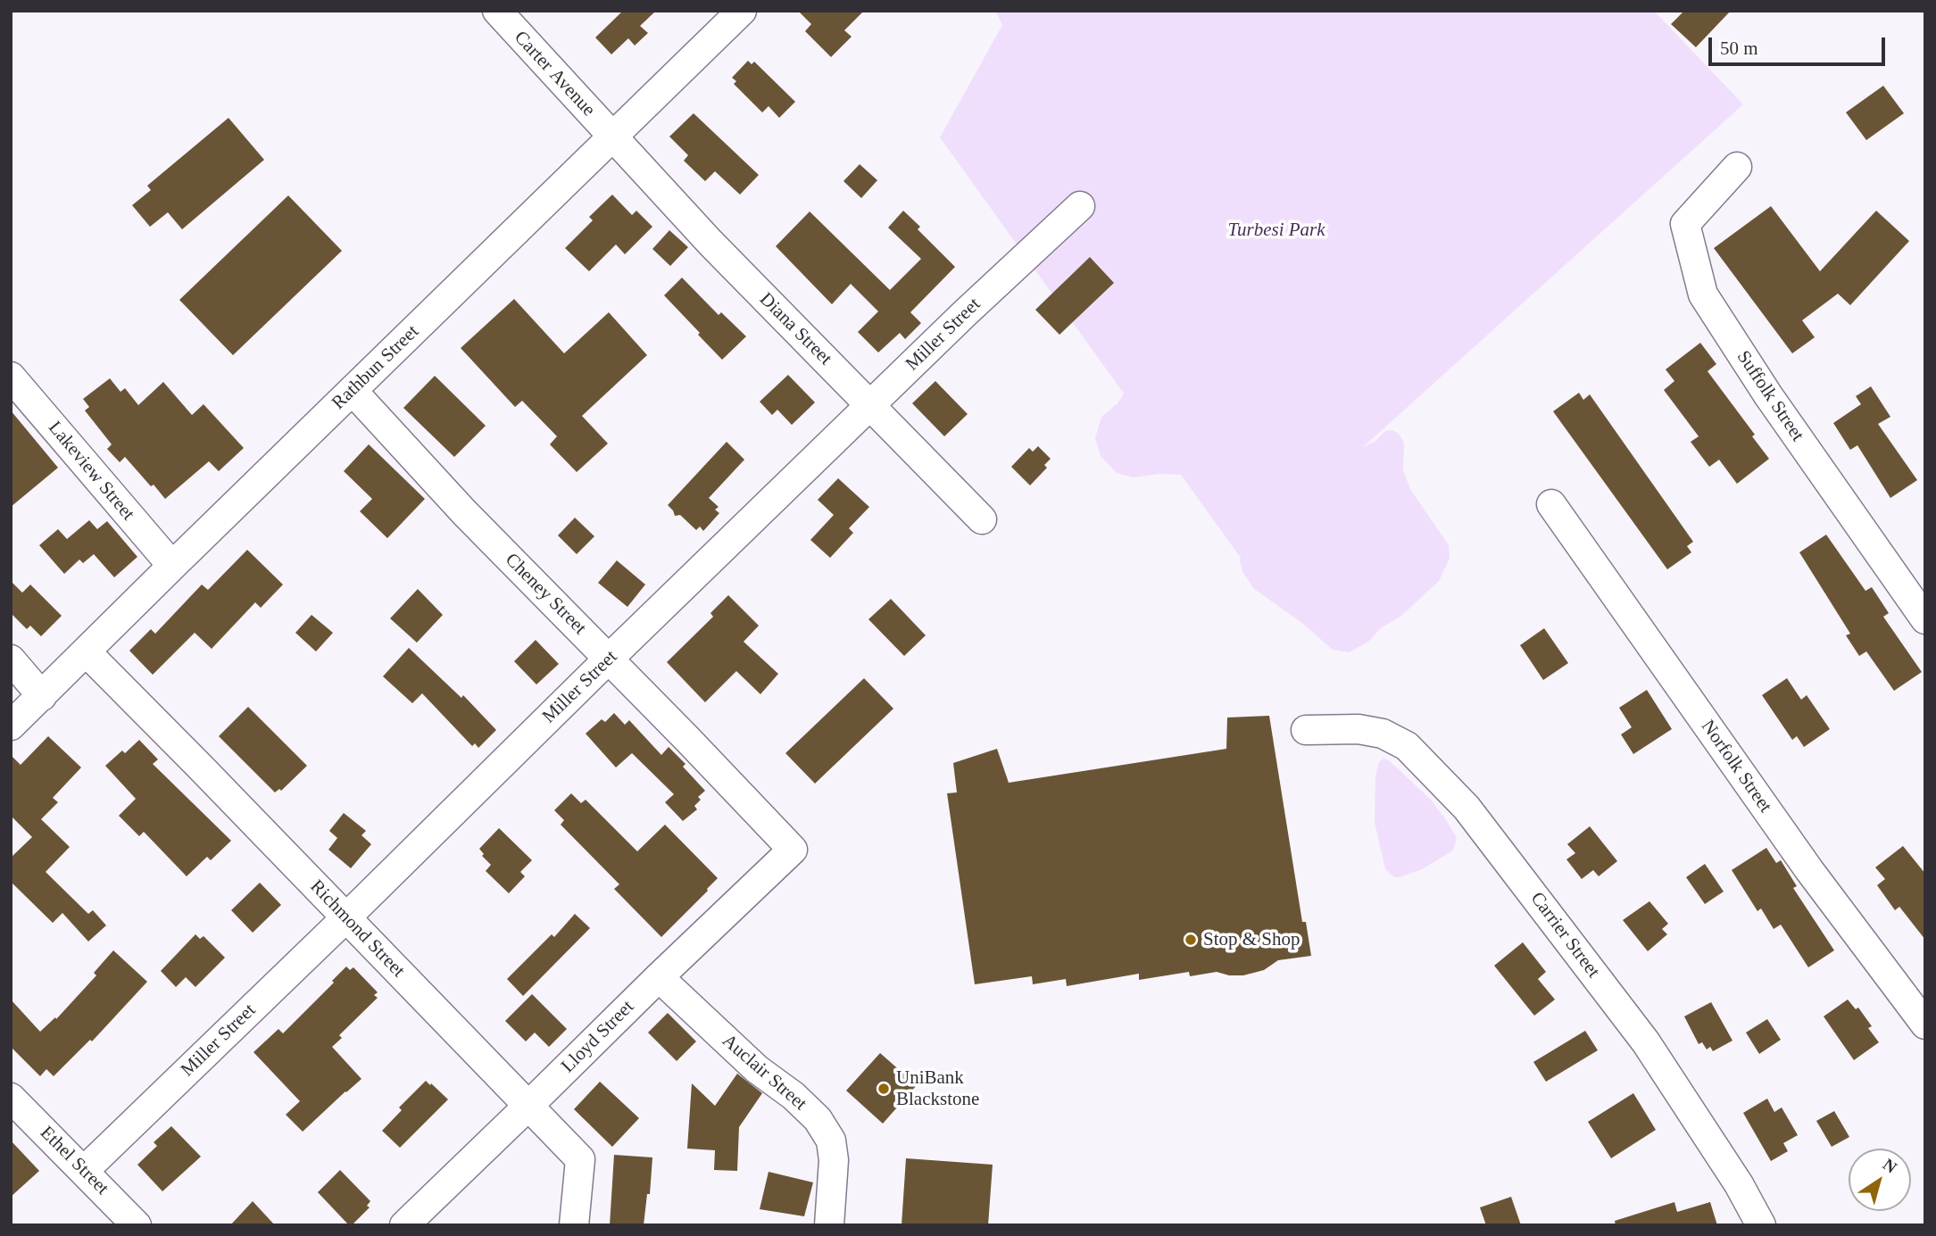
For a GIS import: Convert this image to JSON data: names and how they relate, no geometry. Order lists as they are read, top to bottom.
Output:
{
  "streets": {
    "street": [
      "Carter Avenue",
      "Diana Street",
      "Miller Street",
      "Rathbun Street",
      "Suffolk Street",
      "Lakeview Street",
      "Cheney Street",
      "Norfolk Street",
      "Richmond Street",
      "Carrier Street",
      "Lloyd Street",
      "Auclair Street",
      "Ethel Street"
    ]
  },
  "crossings": [
    ["Carter Avenue", "Diana Street"],
    ["Carter Avenue", "Rathbun Street"],
    ["Diana Street", "Miller Street"],
    ["Diana Street", "Rathbun Street"],
    ["Miller Street", "Cheney Street"],
    ["Miller Street", "Richmond Street"],
    ["Miller Street", "Ethel Street"],
    ["Rathbun Street", "Lakeview Street"],
    ["Rathbun Street", "Cheney Street"],
    ["Rathbun Street", "Richmond Street"],
    ["Cheney Street", "Lloyd Street"],
    ["Richmond Street", "Lloyd Street"],
    ["Lloyd Street", "Auclair Street"]
  ],
  "parks": ["Turbesi Park"],
  "places": ["Stop & Shop", "UniBank Blackstone"],
  "scale_bar": "50 m",
  "north": "top right"
}
